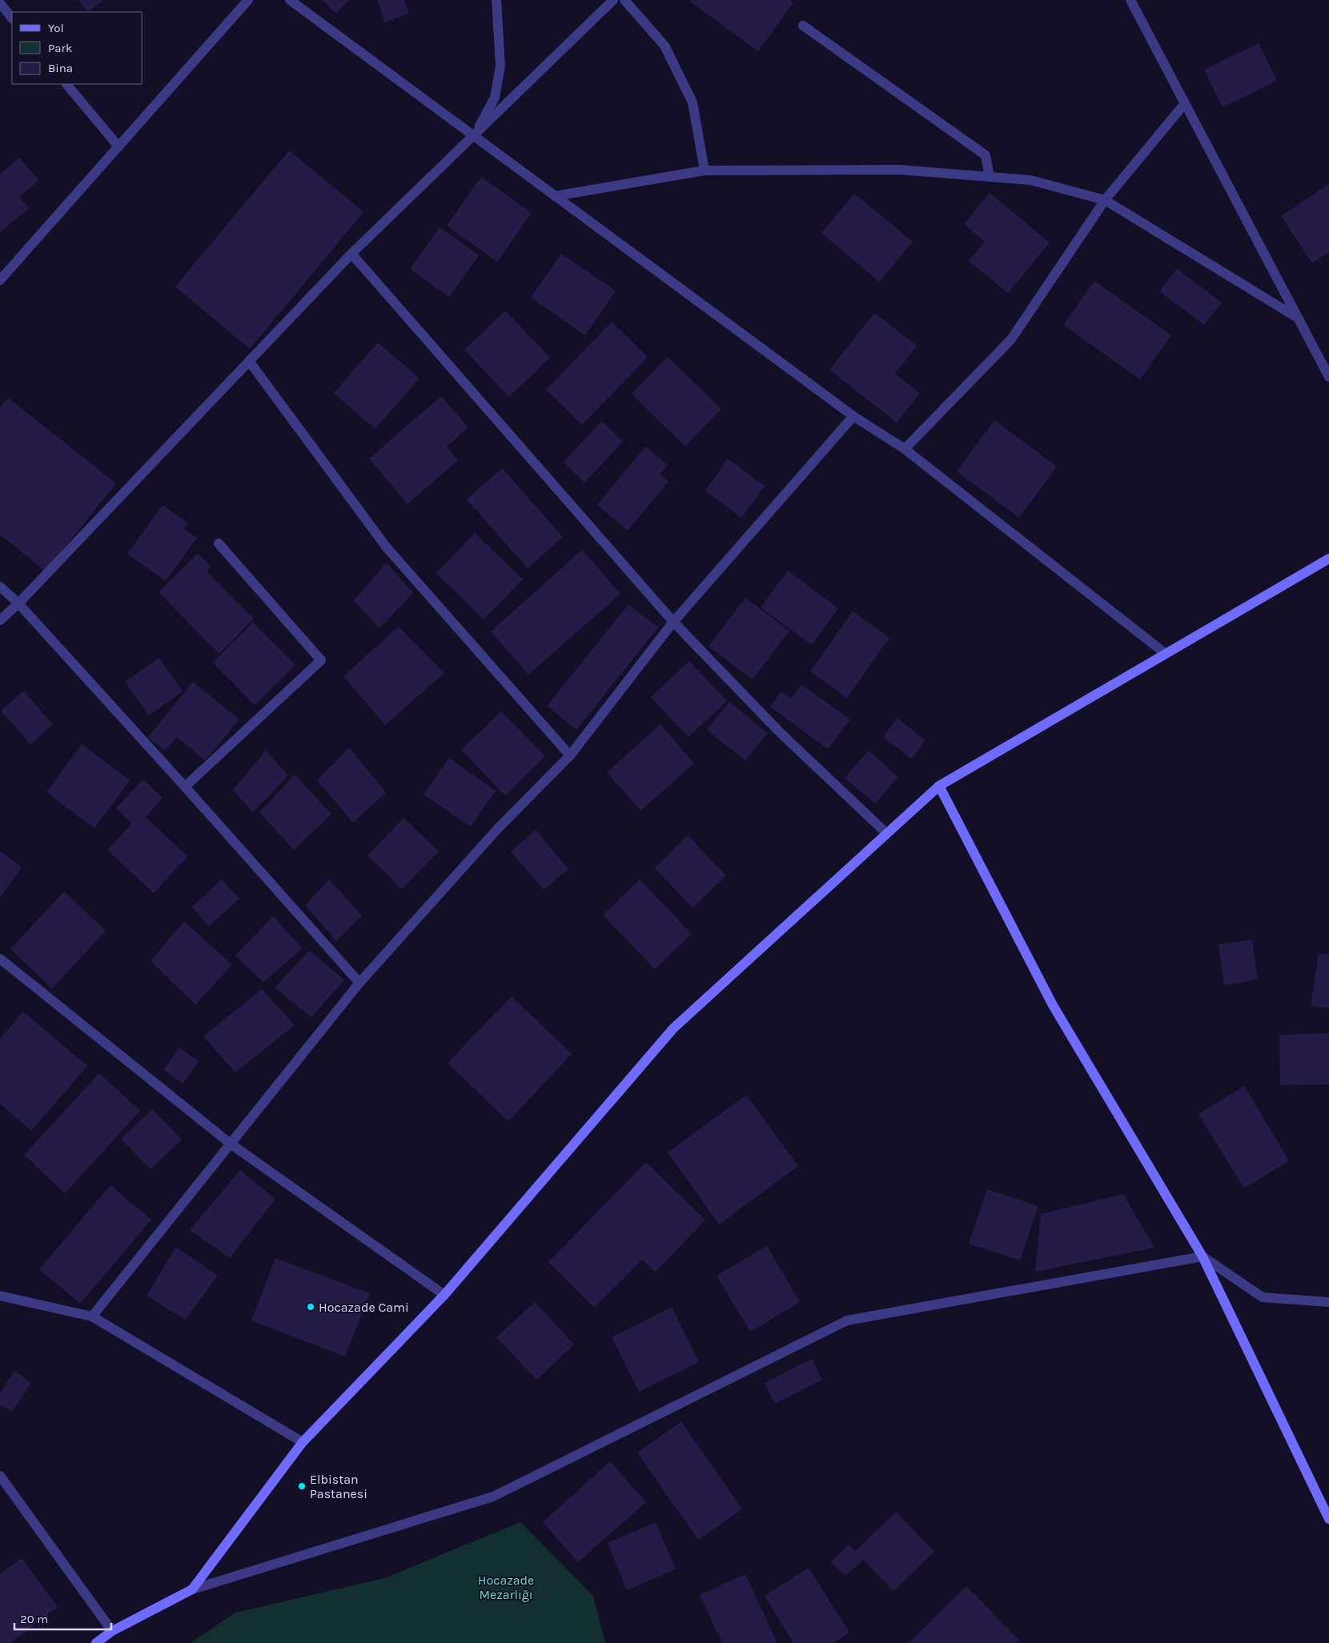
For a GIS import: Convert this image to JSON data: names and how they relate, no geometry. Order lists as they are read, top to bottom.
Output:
{
  "parks": ["Hocazade Mezarlığı"],
  "places": ["Hocazade Cami", "Elbistan Pastanesi"],
  "legend": ["Yol", "Park", "Bina"],
  "scale_bar": "20 m"
}
